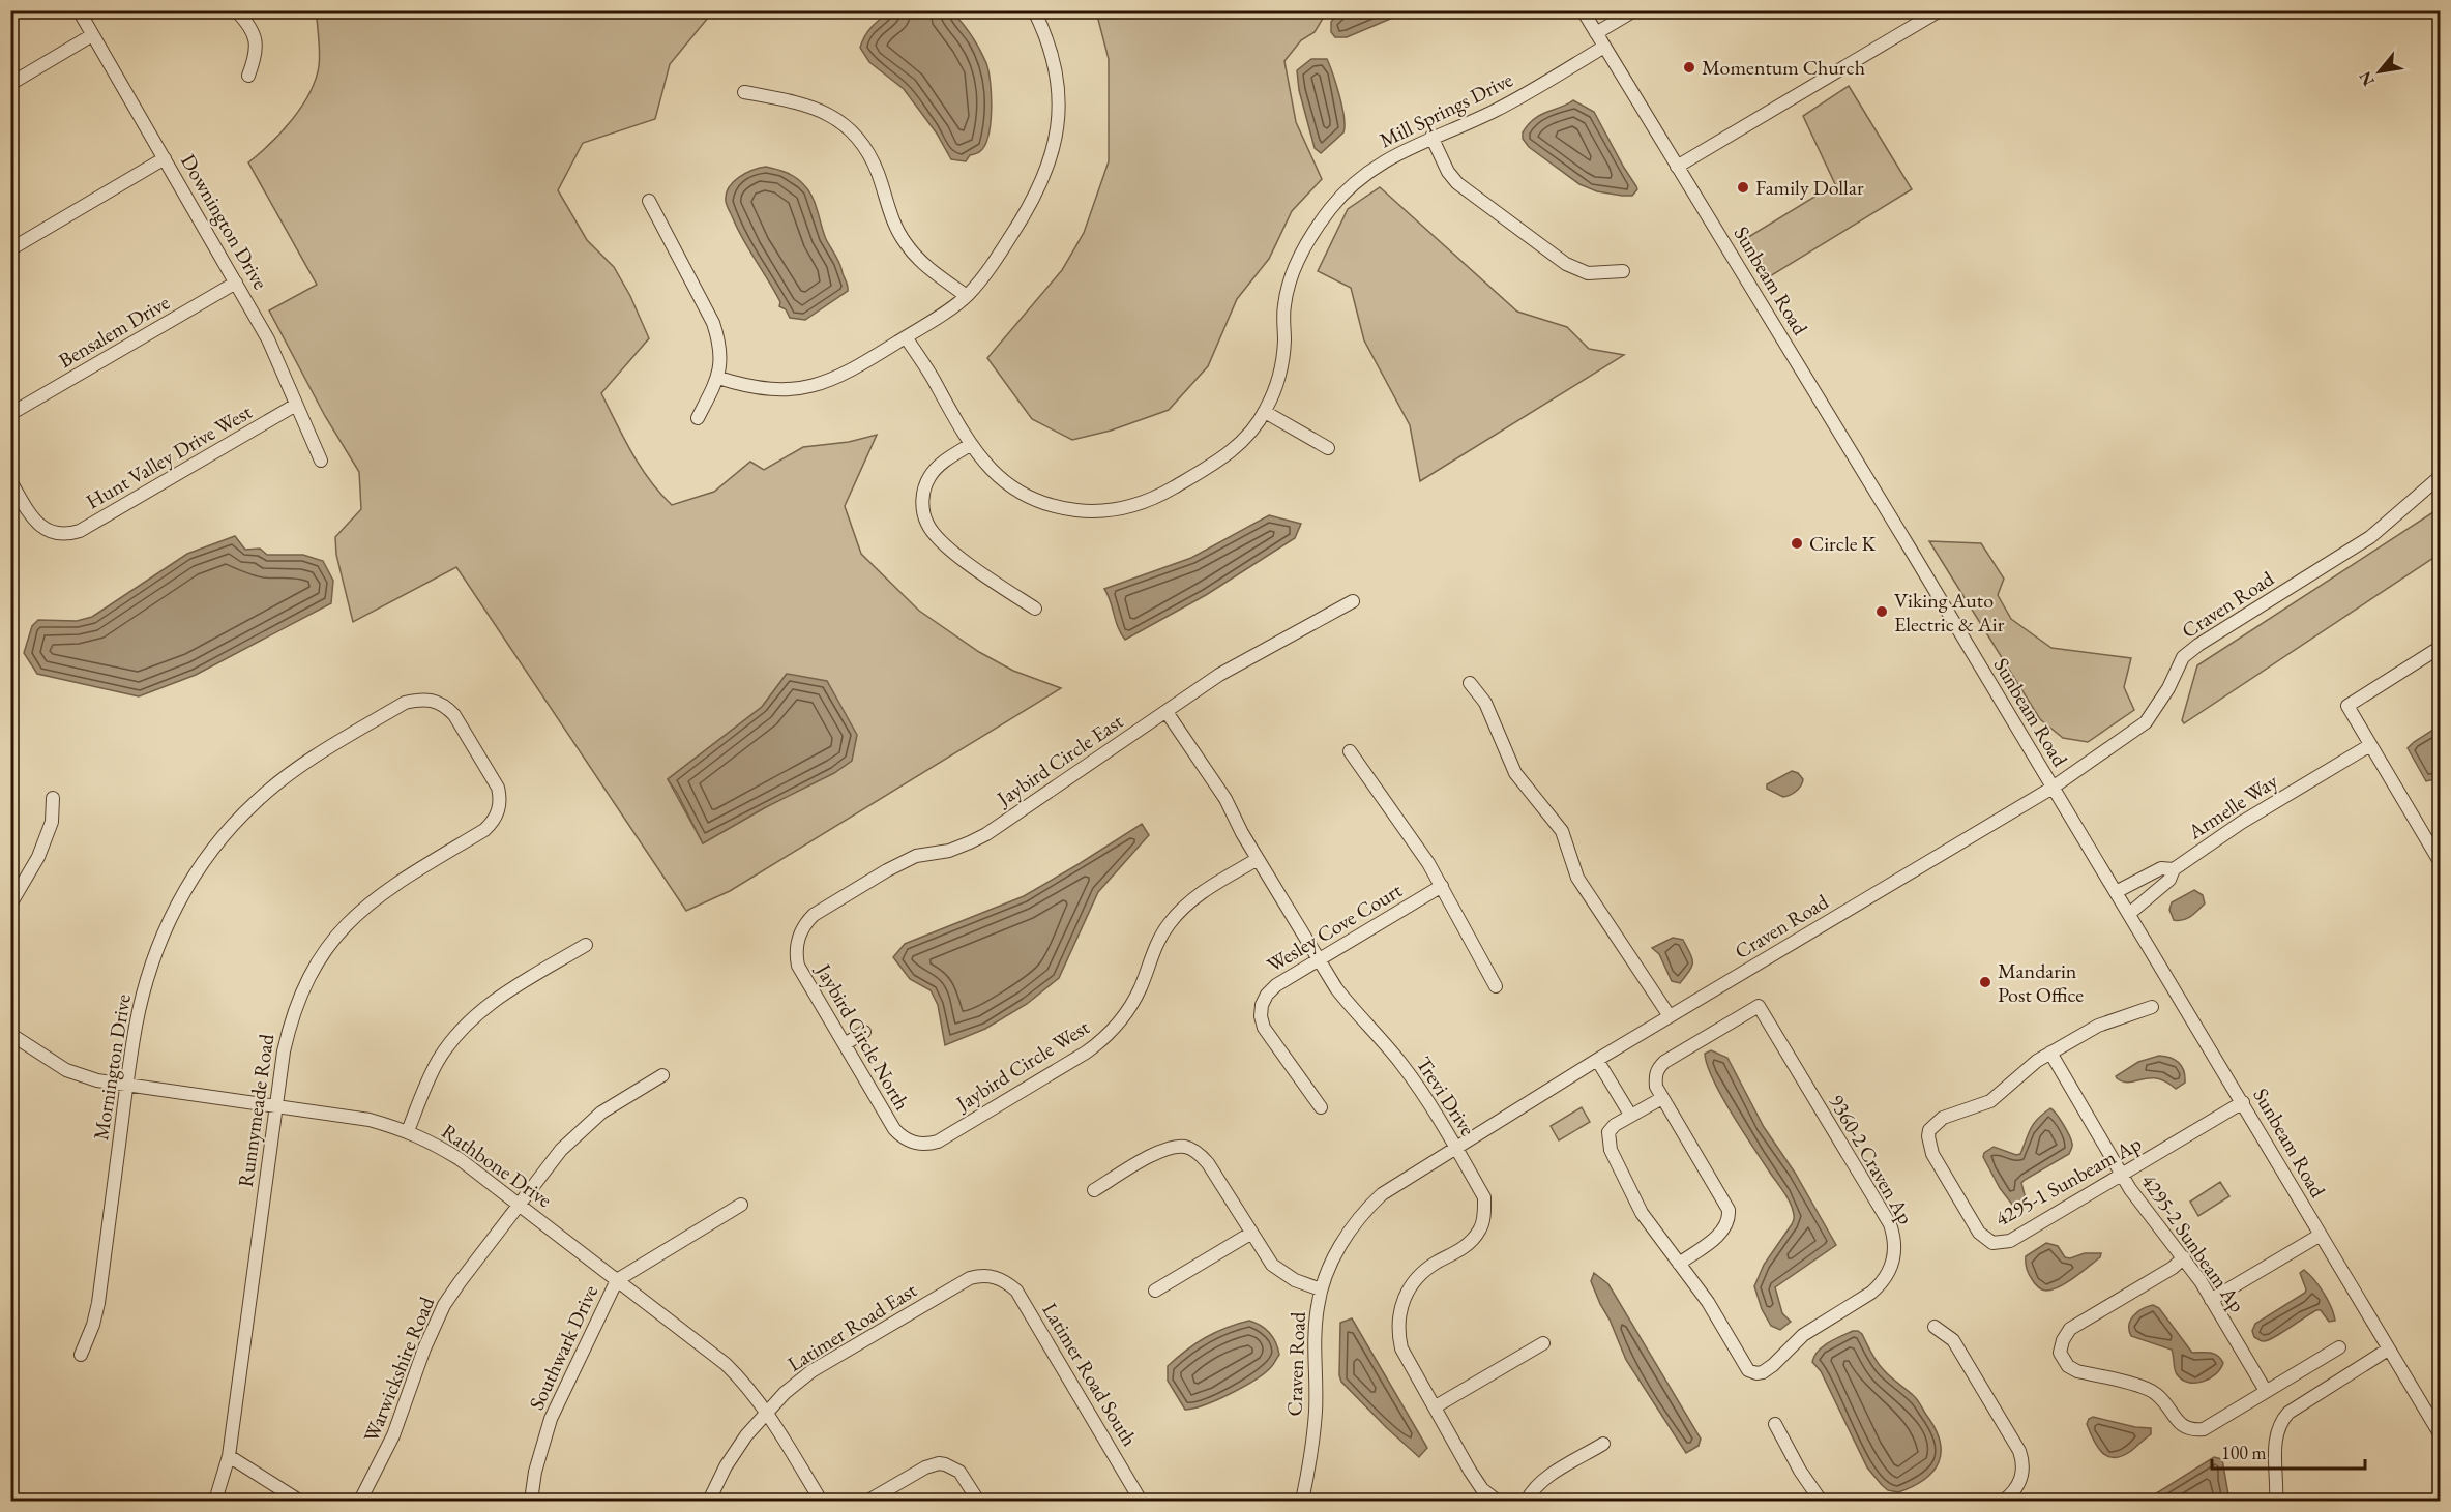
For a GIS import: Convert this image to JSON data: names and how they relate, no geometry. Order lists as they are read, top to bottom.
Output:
{
  "streets": {
    "street": [
      "Mill Springs Drive",
      "Downington Drive",
      "Sunbeam Road",
      "Bensalem Drive",
      "Hunt Valley Drive West",
      "Craven Road",
      "Jaybird Circle East",
      "Armelle Way",
      "Wesley Cove Court",
      "Jaybird Circle North",
      "Jaybird Circle West",
      "Mornington Drive",
      "Trevi Drive",
      "Runnymeade Road",
      "9360-2 Craven Ap",
      "Rathbone Drive",
      "4295-1 Sunbeam Ap",
      "4295-2 Sunbeam Ap",
      "Latimer Road East",
      "Southwark Drive",
      "Warwickshire Road",
      "Latimer Road South"
    ]
  },
  "crossings": [
    ["Mill Springs Drive", "Sunbeam Road"],
    ["Downington Drive", "Bensalem Drive"],
    ["Downington Drive", "Hunt Valley Drive West"],
    ["Sunbeam Road", "Craven Road"],
    ["Sunbeam Road", "Armelle Way"],
    ["Sunbeam Road", "4295-1 Sunbeam Ap"],
    ["Craven Road", "Trevi Drive"],
    ["Jaybird Circle East", "Jaybird Circle North"],
    ["Jaybird Circle East", "Trevi Drive"],
    ["Wesley Cove Court", "Trevi Drive"],
    ["Jaybird Circle North", "Jaybird Circle West"],
    ["Jaybird Circle West", "Trevi Drive"],
    ["Mornington Drive", "Runnymeade Road"],
    ["Mornington Drive", "Rathbone Drive"],
    ["Runnymeade Road", "Rathbone Drive"],
    ["Rathbone Drive", "Latimer Road East"],
    ["Rathbone Drive", "Southwark Drive"],
    ["Rathbone Drive", "Warwickshire Road"],
    ["4295-1 Sunbeam Ap", "4295-2 Sunbeam Ap"],
    ["Latimer Road East", "Latimer Road South"]
  ],
  "places": [
    "Momentum Church",
    "Family Dollar",
    "Circle K",
    "Viking Auto Electric & Air",
    "Mandarin Post Office"
  ],
  "scale_bar": "100 m",
  "north": "bottom left"
}
